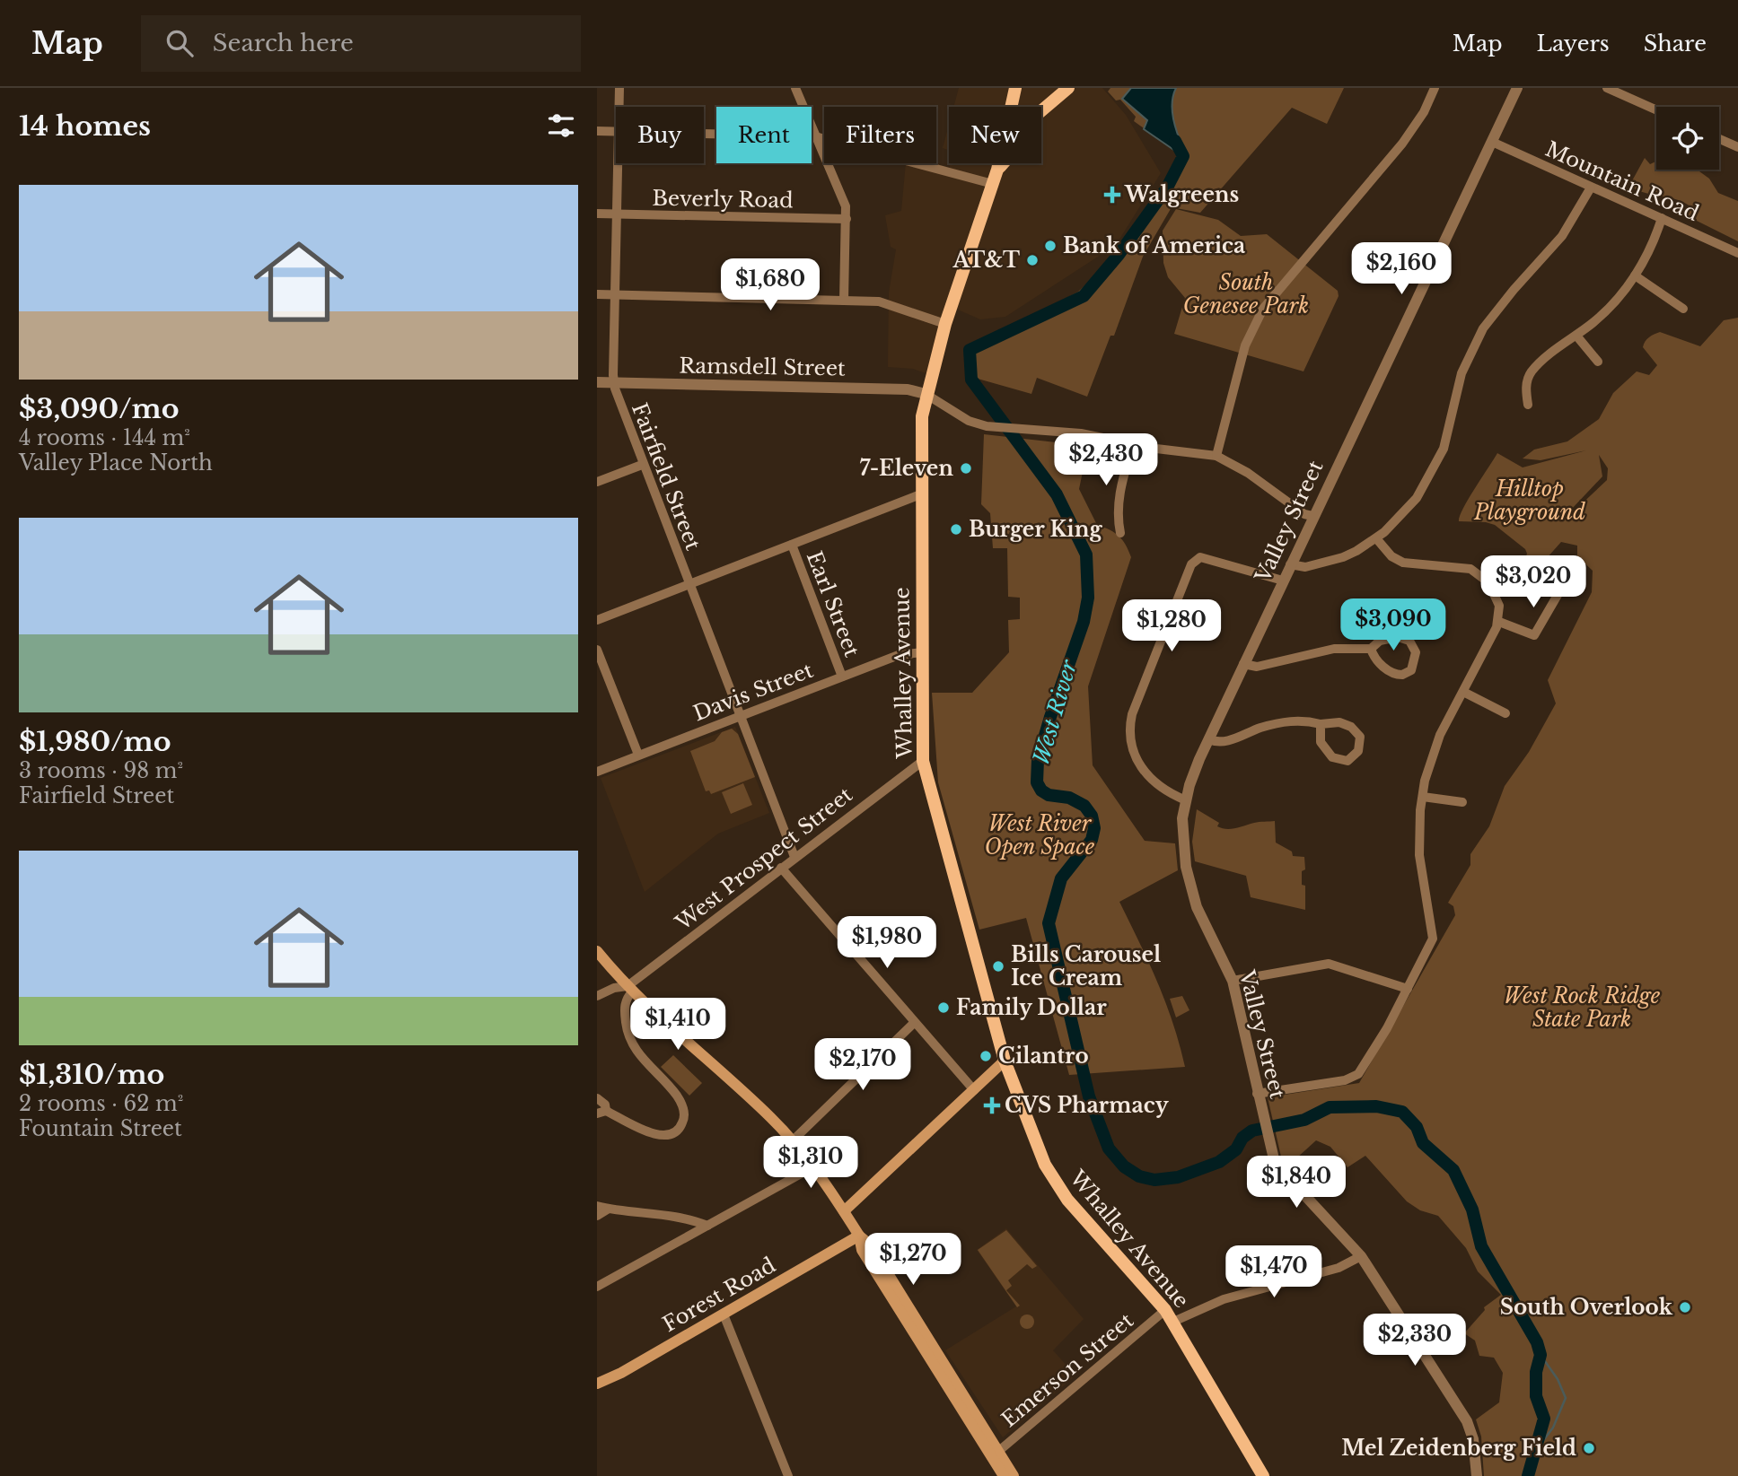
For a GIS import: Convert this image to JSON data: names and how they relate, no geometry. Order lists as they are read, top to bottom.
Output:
{
  "streets": {
    "main road": ["Whalley Avenue", "Forest Road"],
    "street": [
      "Mountain Road",
      "Beverly Road",
      "Ramsdell Street",
      "Fairfield Street",
      "Valley Street",
      "Earl Street",
      "Davis Street",
      "West Prospect Street",
      "Emerson Street"
    ]
  },
  "crossings": [
    ["Mountain Road", "Valley Street"],
    ["Beverly Road", "Fairfield Street"],
    ["Ramsdell Street", "Fairfield Street"],
    ["Ramsdell Street", "Whalley Avenue"],
    ["Fairfield Street", "Davis Street"],
    ["Fairfield Street", "West Prospect Street"],
    ["Earl Street", "Davis Street"],
    ["Whalley Avenue", "Davis Street"],
    ["Whalley Avenue", "West Prospect Street"],
    ["Whalley Avenue", "Emerson Street"]
  ],
  "water": ["West River"],
  "parks": [
    "South Genesee Park",
    "Hilltop Playground",
    "West River Open Space",
    "West Rock Ridge State Park"
  ],
  "places": {
    "health": ["Walgreens", "CVS Pharmacy"],
    "other": [
      "Bank of America",
      "AT&T",
      "7-Eleven",
      "Burger King",
      "Bills Carousel Ice Cream",
      "Family Dollar",
      "Cilantro",
      "South Overlook",
      "Mel Zeidenberg Field"
    ]
  },
  "page": {
    "header": "Map",
    "search": "Search here",
    "nav": ["Map", "Layers", "Share"],
    "heading": "14 homes",
    "chip": [
      "Buy",
      "Rent",
      "Filters",
      "New"
    ],
    "list": [
      {
        "name": "$3,090/mo",
        "note": "4 rooms · 144 m² · Valley Place North"
      },
      {
        "name": "$1,980/mo",
        "note": "3 rooms · 98 m² · Fairfield Street"
      },
      {
        "name": "$1,310/mo",
        "note": "2 rooms · 62 m² · Fountain Street"
      }
    ],
    "price": [
      "$2,160",
      "$1,680",
      "$2,430",
      "$3,020",
      "$3,090",
      "$1,280",
      "$1,980",
      "$1,410",
      "$2,170",
      "$1,310",
      "$1,840",
      "$1,270",
      "$1,470",
      "$2,330"
    ]
  }
}
